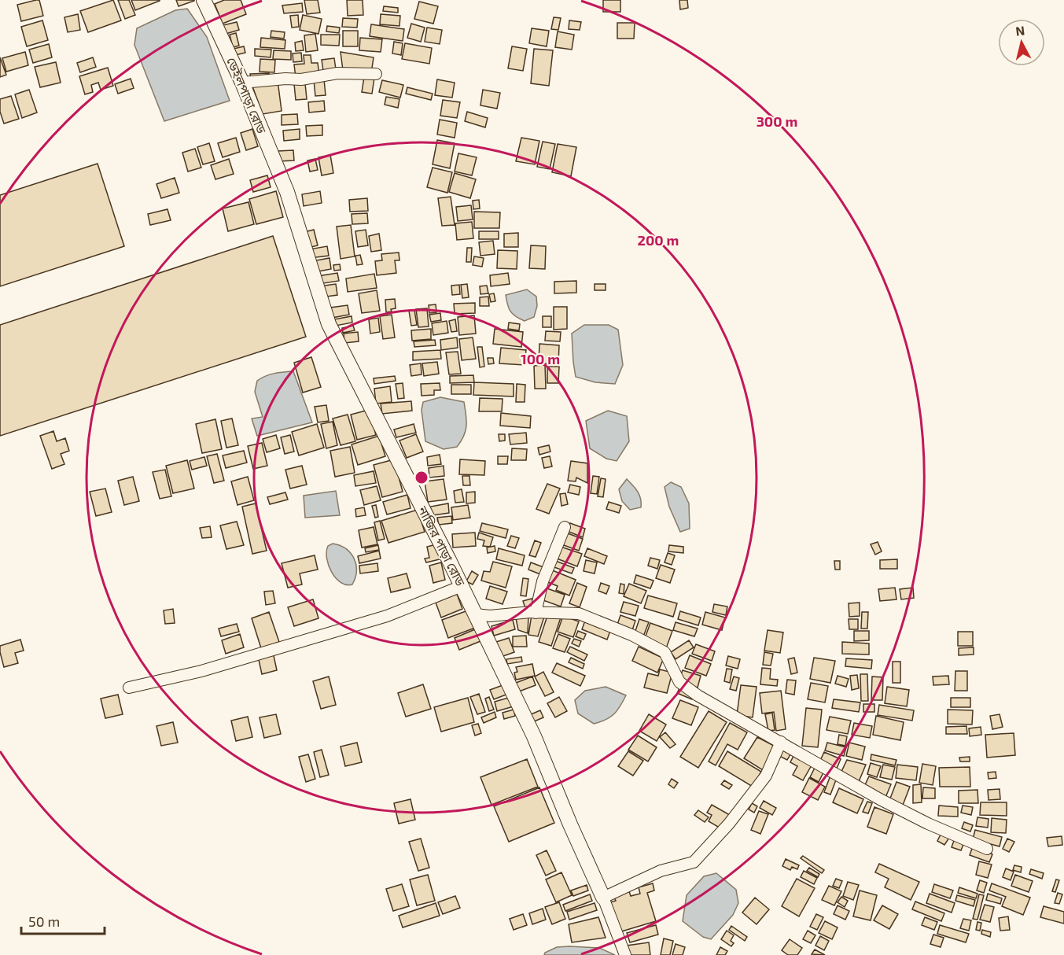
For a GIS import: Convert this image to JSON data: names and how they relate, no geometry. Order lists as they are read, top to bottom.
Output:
{
  "streets": {
    "main road": ["ডেইলপাড়া রোড", "নাজির পাড়া রোড"]
  },
  "crossings": [
    ["ডেইলপাড়া রোড", "নাজির পাড়া রোড"]
  ],
  "scale_bar": "50 m",
  "north": "top",
  "rings": ["300 m", "200 m", "100 m"]
}
